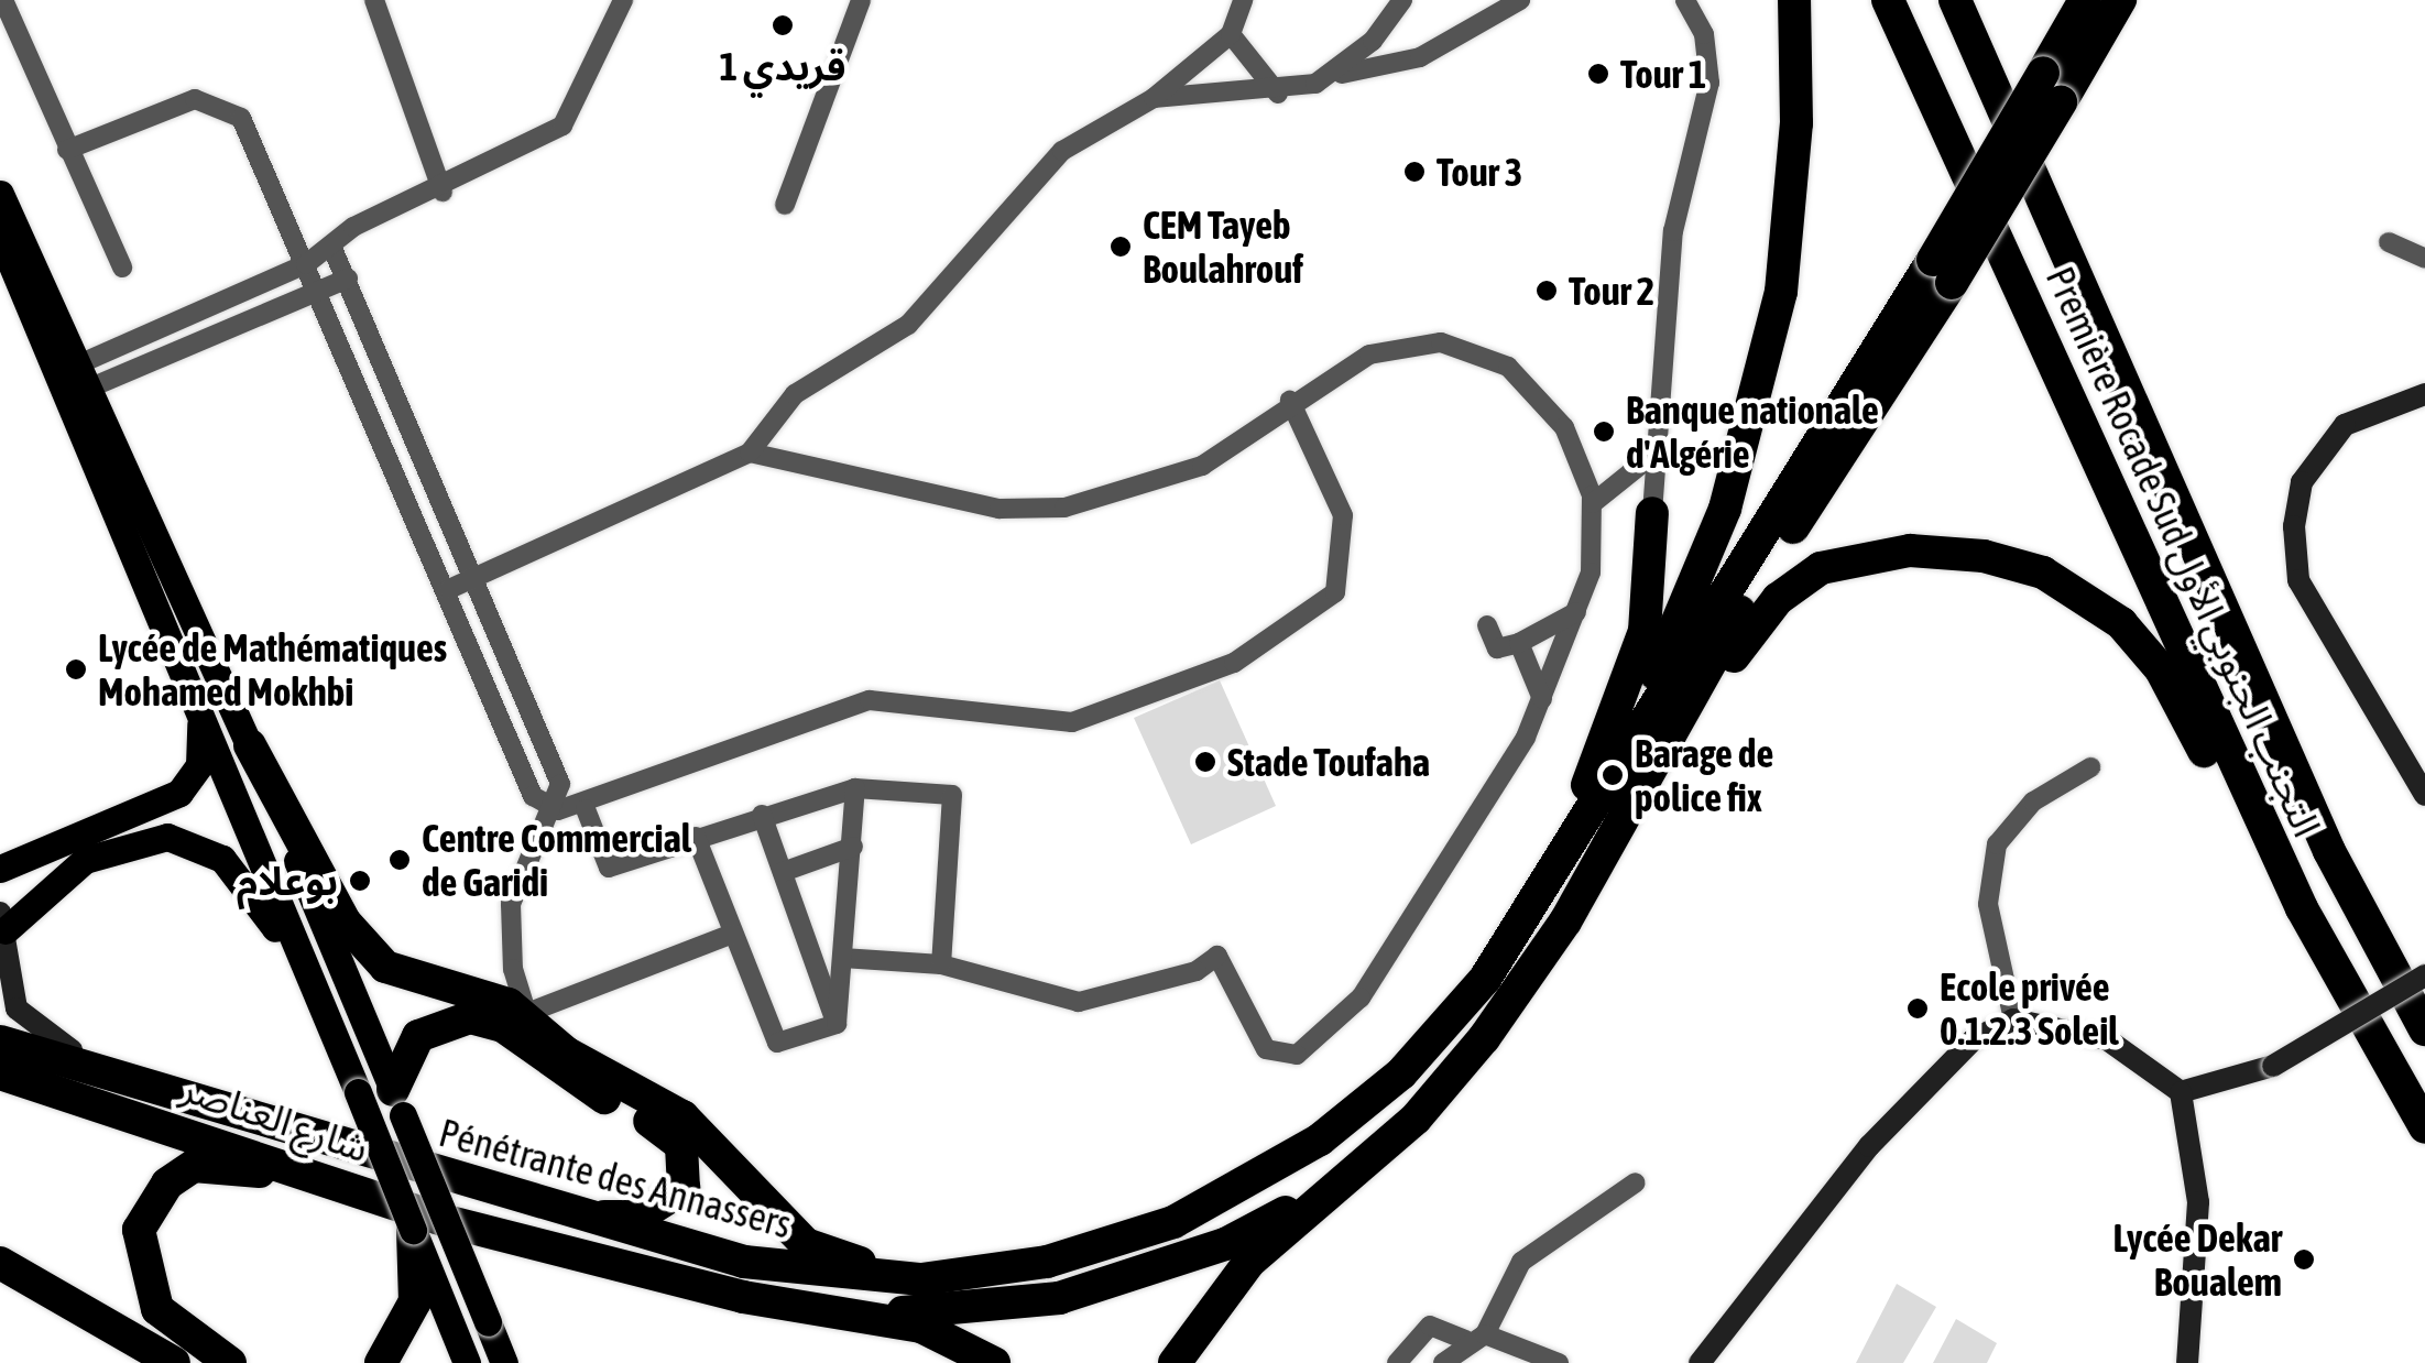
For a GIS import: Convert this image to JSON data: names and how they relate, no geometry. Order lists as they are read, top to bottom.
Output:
{
  "streets": {
    "highway": ["Première Rocade Sud التجنب الجنوبي الأول", "شارع العناصر", "Pénétrante des Annassers"]
  },
  "places": [
    "قريدي 1",
    "Tour 1",
    "Tour 3",
    "CEM Tayeb Boulahrouf",
    "Tour 2",
    "Banque nationale d'Algérie",
    "Lycée de Mathématiques Mohamed Mokhbi",
    "Stade Toufaha",
    "Barage de police fix",
    "Centre Commercial de Garidi",
    "بوعلام",
    "Ecole privée 0.1.2.3 Soleil",
    "Lycée Dekar Boualem"
  ]
}
